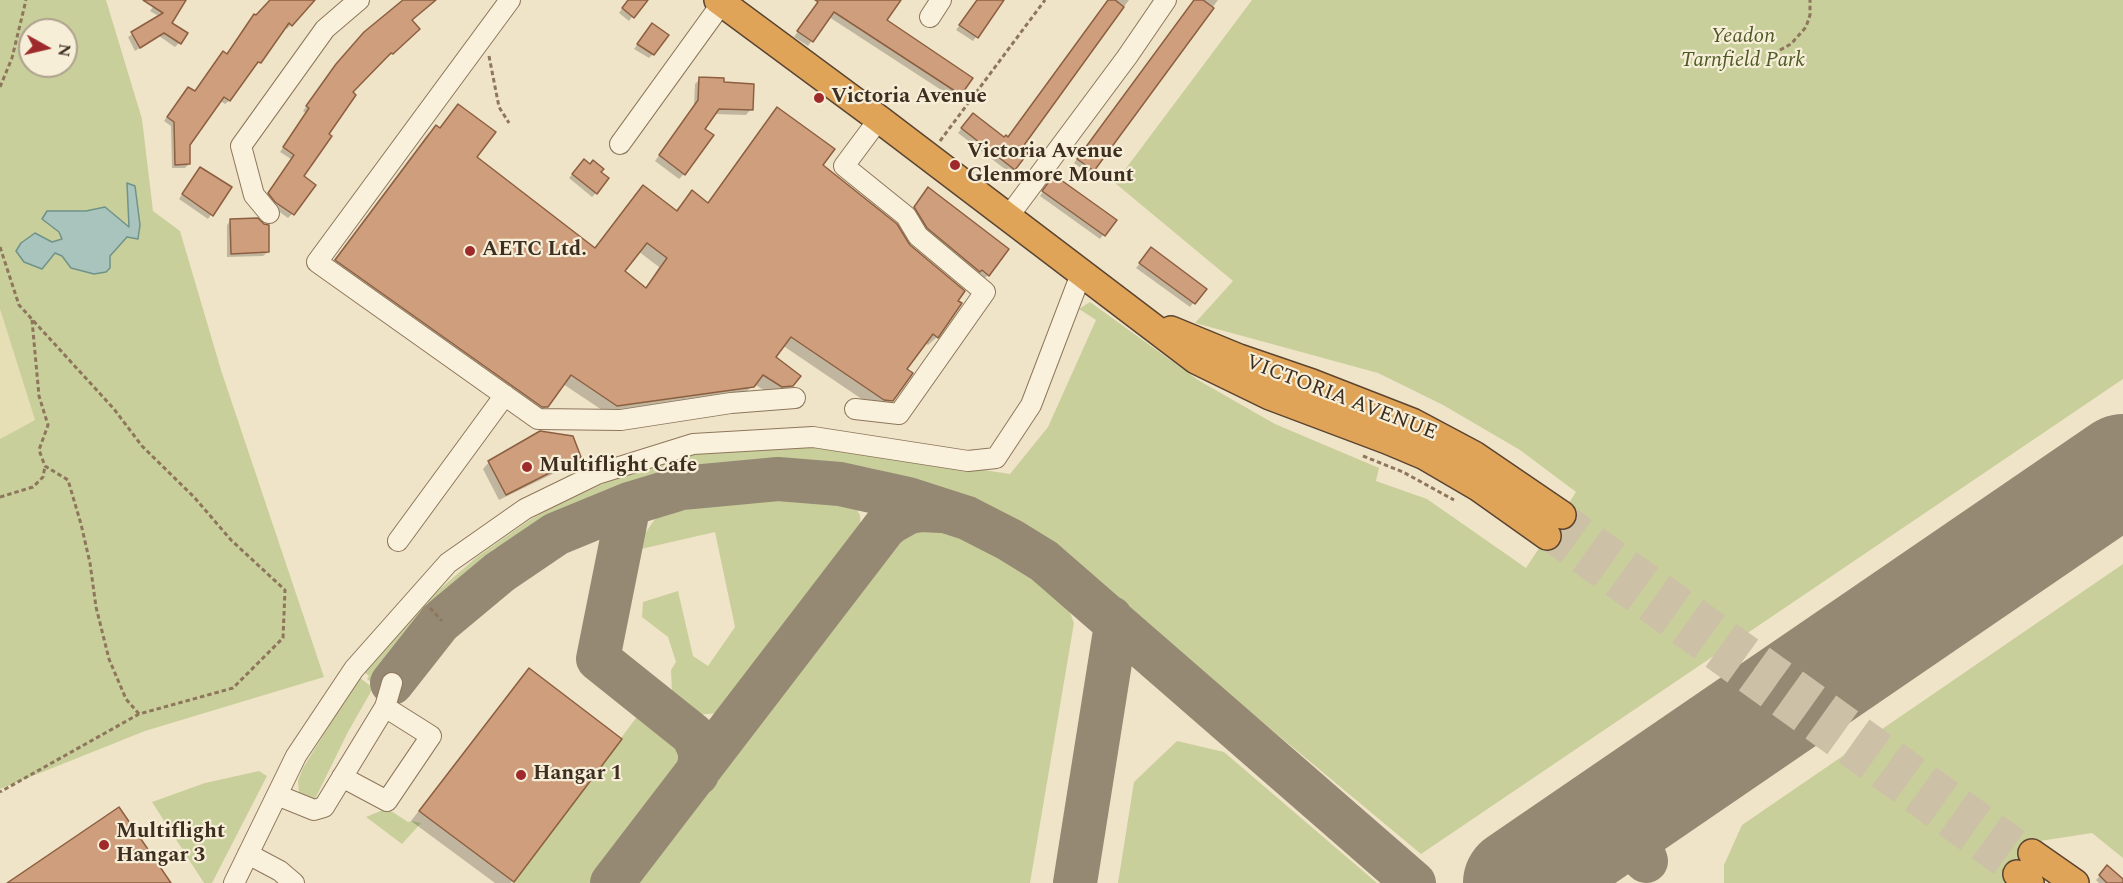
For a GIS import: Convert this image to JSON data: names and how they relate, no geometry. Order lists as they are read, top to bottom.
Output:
{
  "streets": {
    "highway": ["VICTORIA AVENUE"]
  },
  "parks": ["Yeadon Tarnfield Park"],
  "places": [
    "Victoria Avenue",
    "Victoria Avenue Glenmore Mount",
    "AETC Ltd.",
    "Multiflight Cafe",
    "Hangar 1",
    "Multiflight Hangar 3"
  ],
  "north": "right"
}
